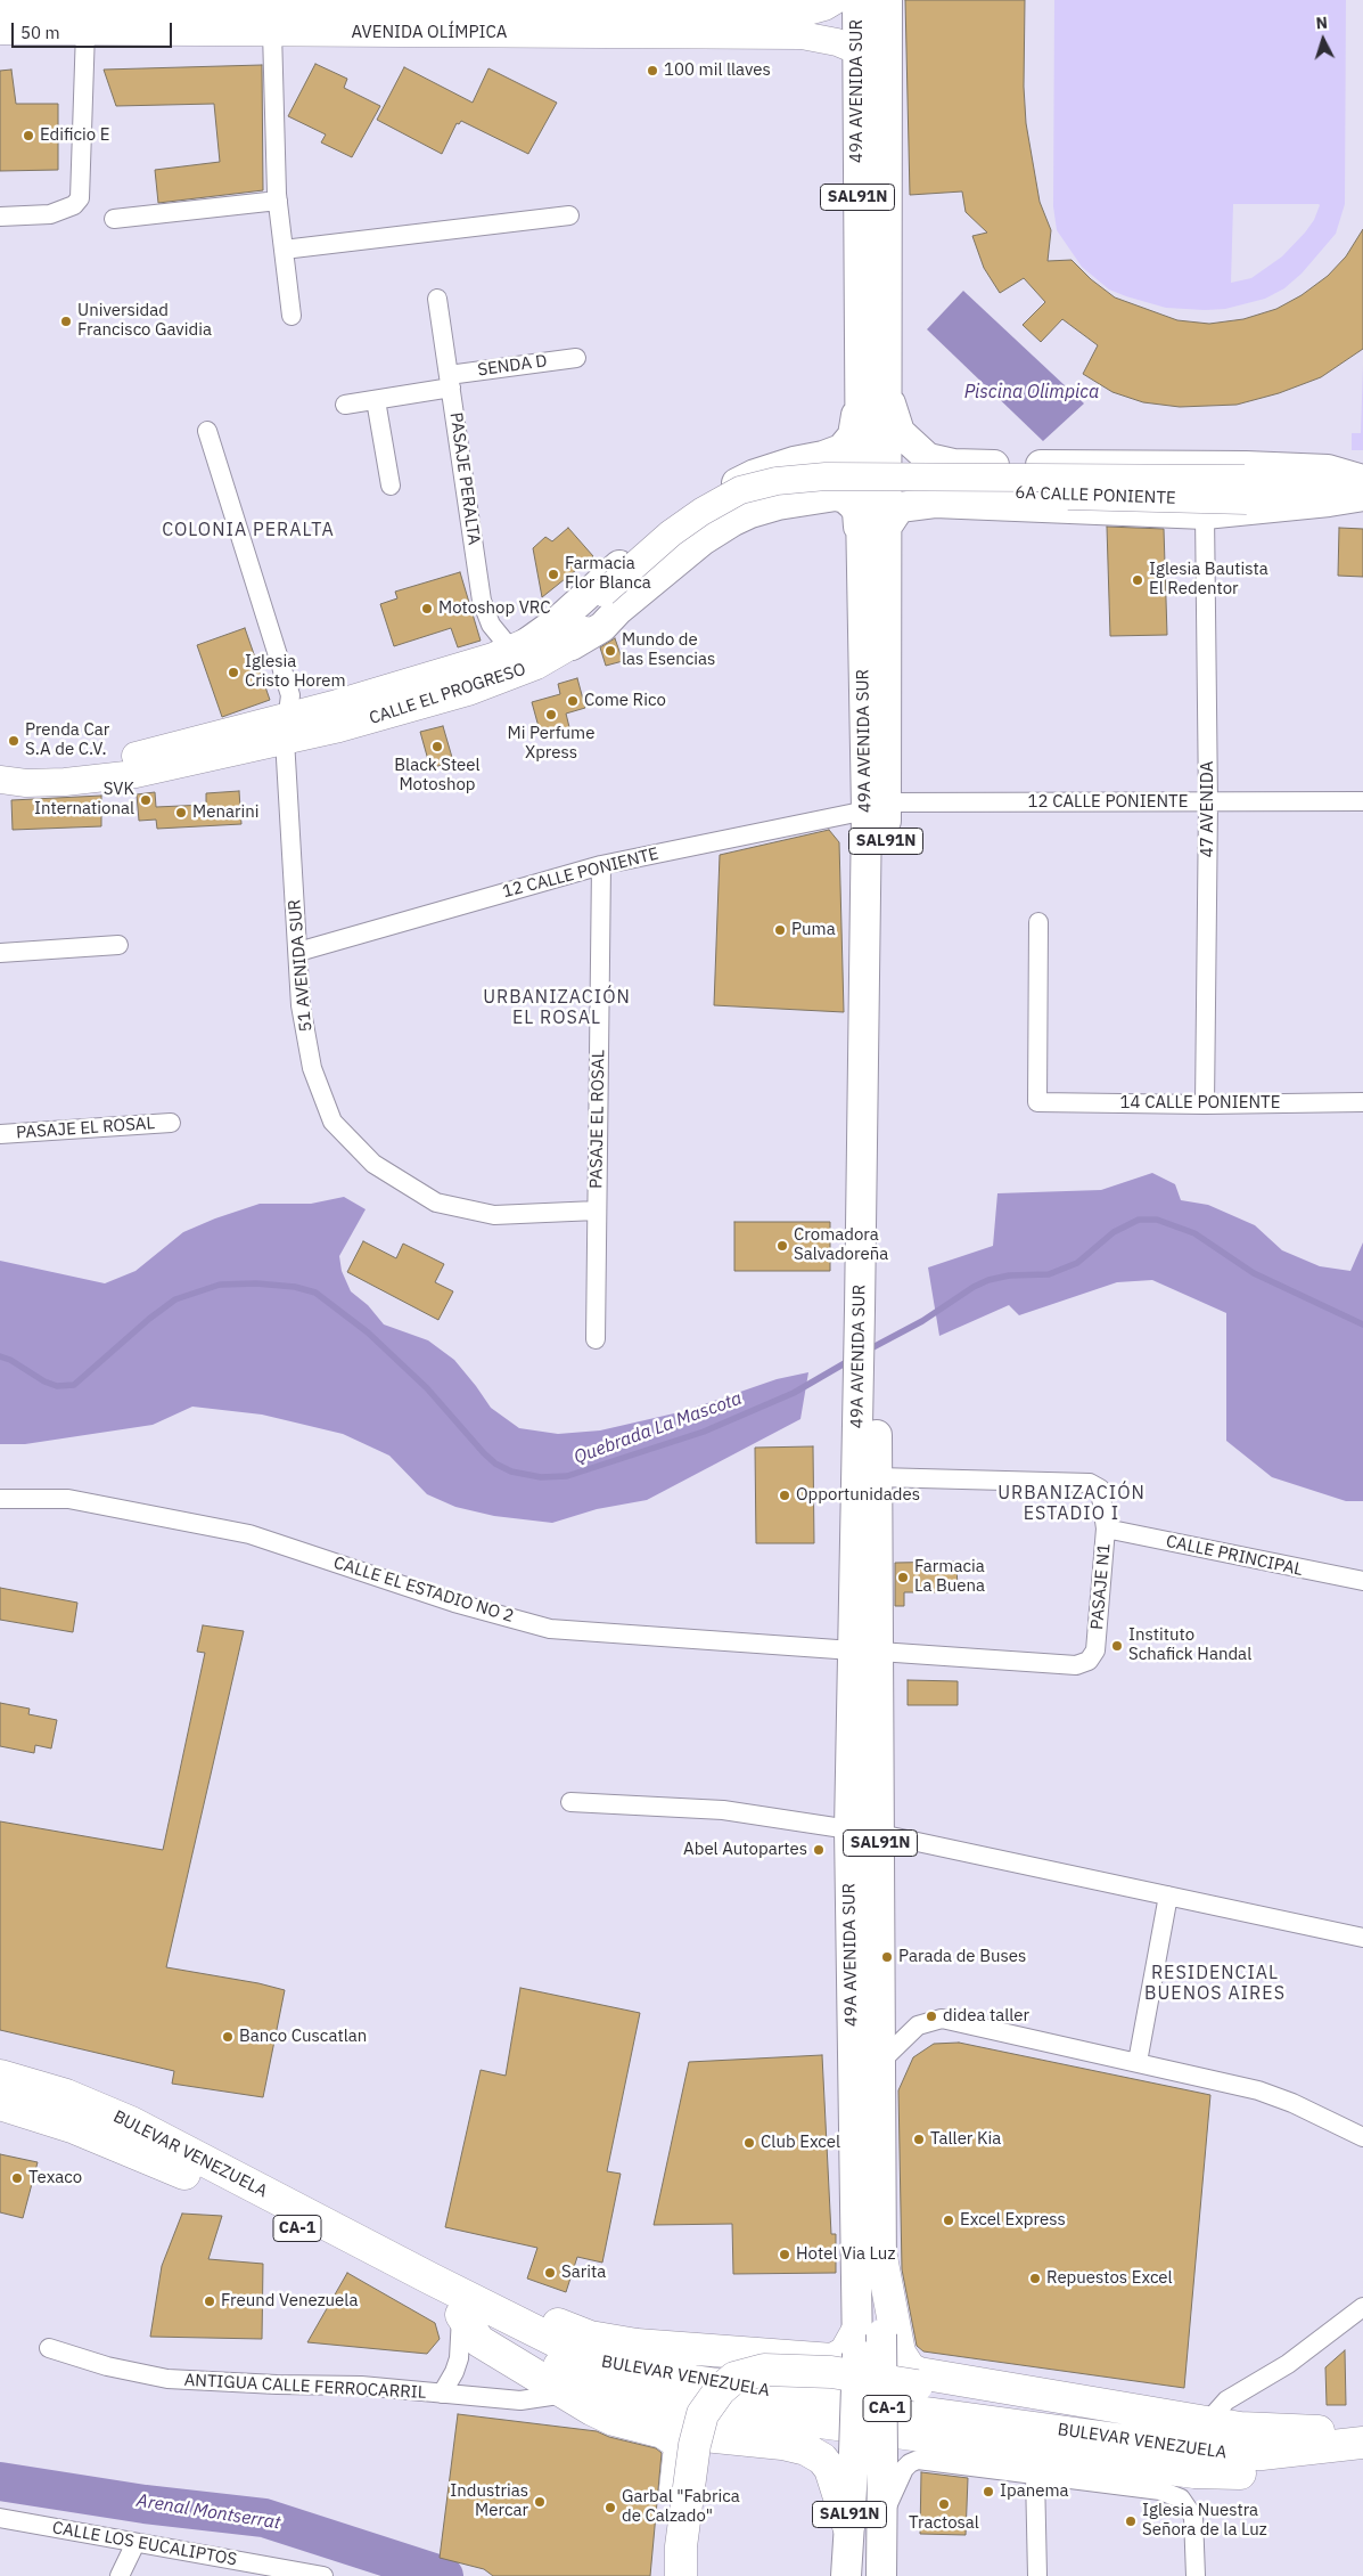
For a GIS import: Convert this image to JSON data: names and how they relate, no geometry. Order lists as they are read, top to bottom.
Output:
{
  "streets": {
    "highway": ["BULEVAR VENEZUELA", "CA-1"],
    "main road": ["49A AVENIDA SUR", "SAL91N"],
    "street": [
      "AVENIDA OLÍMPICA",
      "SENDA D",
      "PASAJE PERALTA",
      "6A CALLE PONIENTE",
      "CALLE EL PROGRESO",
      "12 CALLE PONIENTE",
      "47 AVENIDA",
      "51 AVENIDA SUR",
      "14 CALLE PONIENTE",
      "PASAJE EL ROSAL",
      "CALLE PRINCIPAL",
      "PASAJE N1",
      "CALLE EL ESTADIO NO 2",
      "ANTIGUA CALLE FERROCARRIL",
      "CALLE LOS EUCALIPTOS"
    ]
  },
  "crossings": [
    ["AVENIDA OLÍMPICA", "49A AVENIDA SUR"],
    ["49A AVENIDA SUR", "12 CALLE PONIENTE"],
    ["49A AVENIDA SUR", "PASAJE N1"],
    ["49A AVENIDA SUR", "CALLE EL ESTADIO NO 2"],
    ["SENDA D", "PASAJE PERALTA"],
    ["PASAJE PERALTA", "CALLE EL PROGRESO"],
    ["6A CALLE PONIENTE", "CALLE EL PROGRESO"],
    ["CALLE EL PROGRESO", "51 AVENIDA SUR"],
    ["12 CALLE PONIENTE", "47 AVENIDA"],
    ["12 CALLE PONIENTE", "51 AVENIDA SUR"],
    ["12 CALLE PONIENTE", "PASAJE EL ROSAL"],
    ["47 AVENIDA", "14 CALLE PONIENTE"],
    ["51 AVENIDA SUR", "PASAJE EL ROSAL"],
    ["CALLE PRINCIPAL", "PASAJE N1"],
    ["PASAJE N1", "CALLE EL ESTADIO NO 2"]
  ],
  "districts": [
    "COLONIA PERALTA",
    "URBANIZACIÓN EL ROSAL",
    "URBANIZACIÓN ESTADIO I",
    "RESIDENCIAL BUENOS AIRES"
  ],
  "water": ["Piscina Olimpica", "Quebrada La Mascota", "Arenal Montserrat"],
  "places": [
    "100 mil llaves",
    "Edificio E",
    "Universidad Francisco Gavidia",
    "Farmacia Flor Blanca",
    "Iglesia Bautista El Redentor",
    "Motoshop VRC",
    "Mundo de las Esencias",
    "Iglesia Cristo Horem",
    "Come Rico",
    "Mi Perfume Xpress",
    "Prenda Car S.A de C.V.",
    "Black Steel Motoshop",
    "SVK International",
    "Menarini",
    "Puma",
    "Cromadora Salvadoreña",
    "Opportunidades",
    "Farmacia La Buena",
    "Instituto Schafick Handal",
    "Abel Autopartes",
    "Parada de Buses",
    "didea taller",
    "Banco Cuscatlan",
    "Taller Kia",
    "Club Excel",
    "Texaco",
    "Excel Express",
    "Hotel Via Luz",
    "Sarita",
    "Repuestos Excel",
    "Freund Venezuela",
    "Ipanema",
    "Industrias Mercar",
    "Tractosal",
    "Garbal \"Fabrica de Calzado\"",
    "Iglesia Nuestra Señora de la Luz"
  ],
  "scale_bar": "50 m",
  "north": "top"
}
